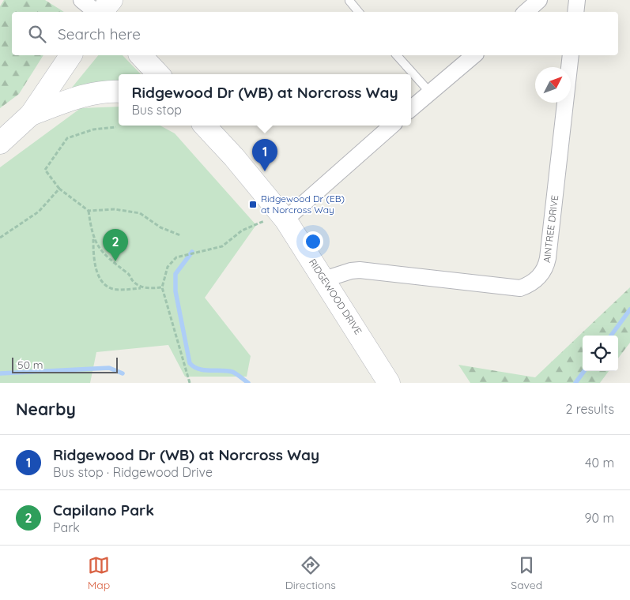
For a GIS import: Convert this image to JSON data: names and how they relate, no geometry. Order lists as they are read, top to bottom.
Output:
{
  "streets": {
    "main road": ["RIDGEWOOD DRIVE"],
    "street": ["AINTREE DRIVE"]
  },
  "crossings": [
    ["AINTREE DRIVE", "RIDGEWOOD DRIVE"]
  ],
  "places": {
    "transit": ["Ridgewood Dr (EB) at Norcross Way"]
  },
  "scale_bar": "50 m",
  "north": "top right",
  "page": {
    "search": "Search here",
    "popup": ["Ridgewood Dr (WB) at Norcross Way", "Bus stop"],
    "pins": ["1", "2"],
    "scale": "50 m",
    "heading": ["Nearby", "2 results"],
    "list": [
      {
        "mark": "1",
        "name": "Ridgewood Dr (WB) at Norcross Way",
        "note": "Bus stop · Ridgewood Drive",
        "value": "40 m"
      },
      {
        "mark": "2",
        "name": "Capilano Park",
        "note": "Park",
        "value": "90 m"
      }
    ],
    "nav": ["Map", "Directions", "Saved"]
  }
}
